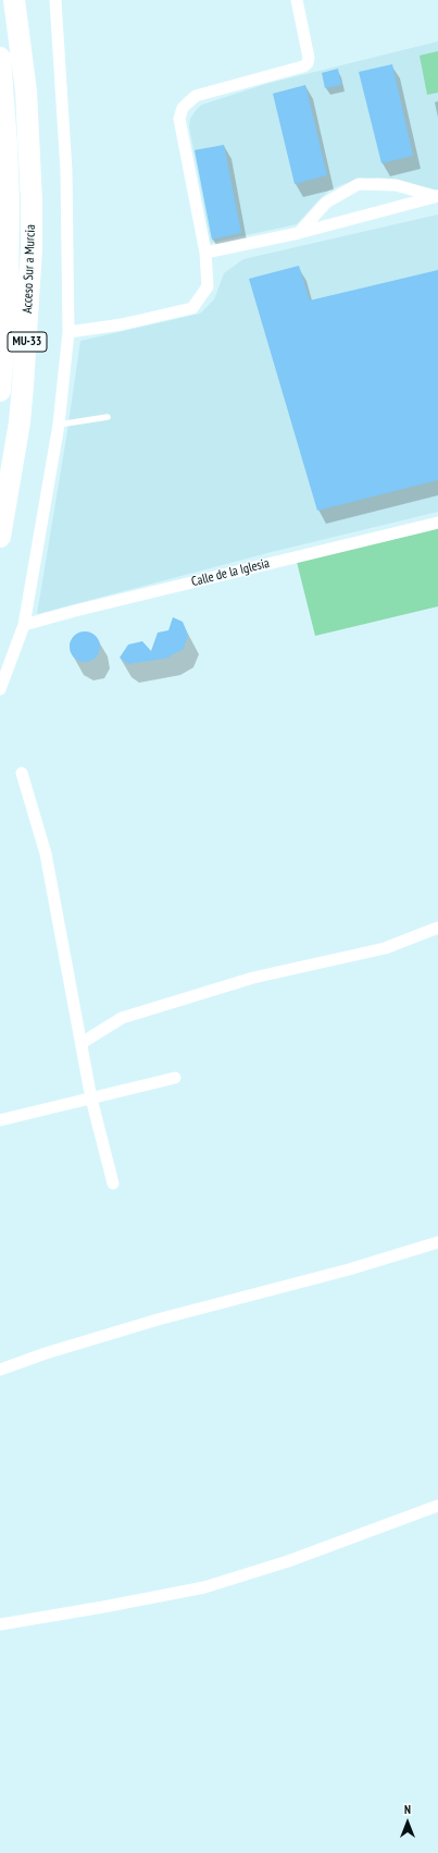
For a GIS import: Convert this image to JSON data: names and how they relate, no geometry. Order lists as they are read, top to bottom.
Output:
{
  "streets": {
    "highway": ["Acceso Sur a Murcia", "MU-33"],
    "street": ["Calle de la Iglesia"]
  },
  "north": "top"
}
